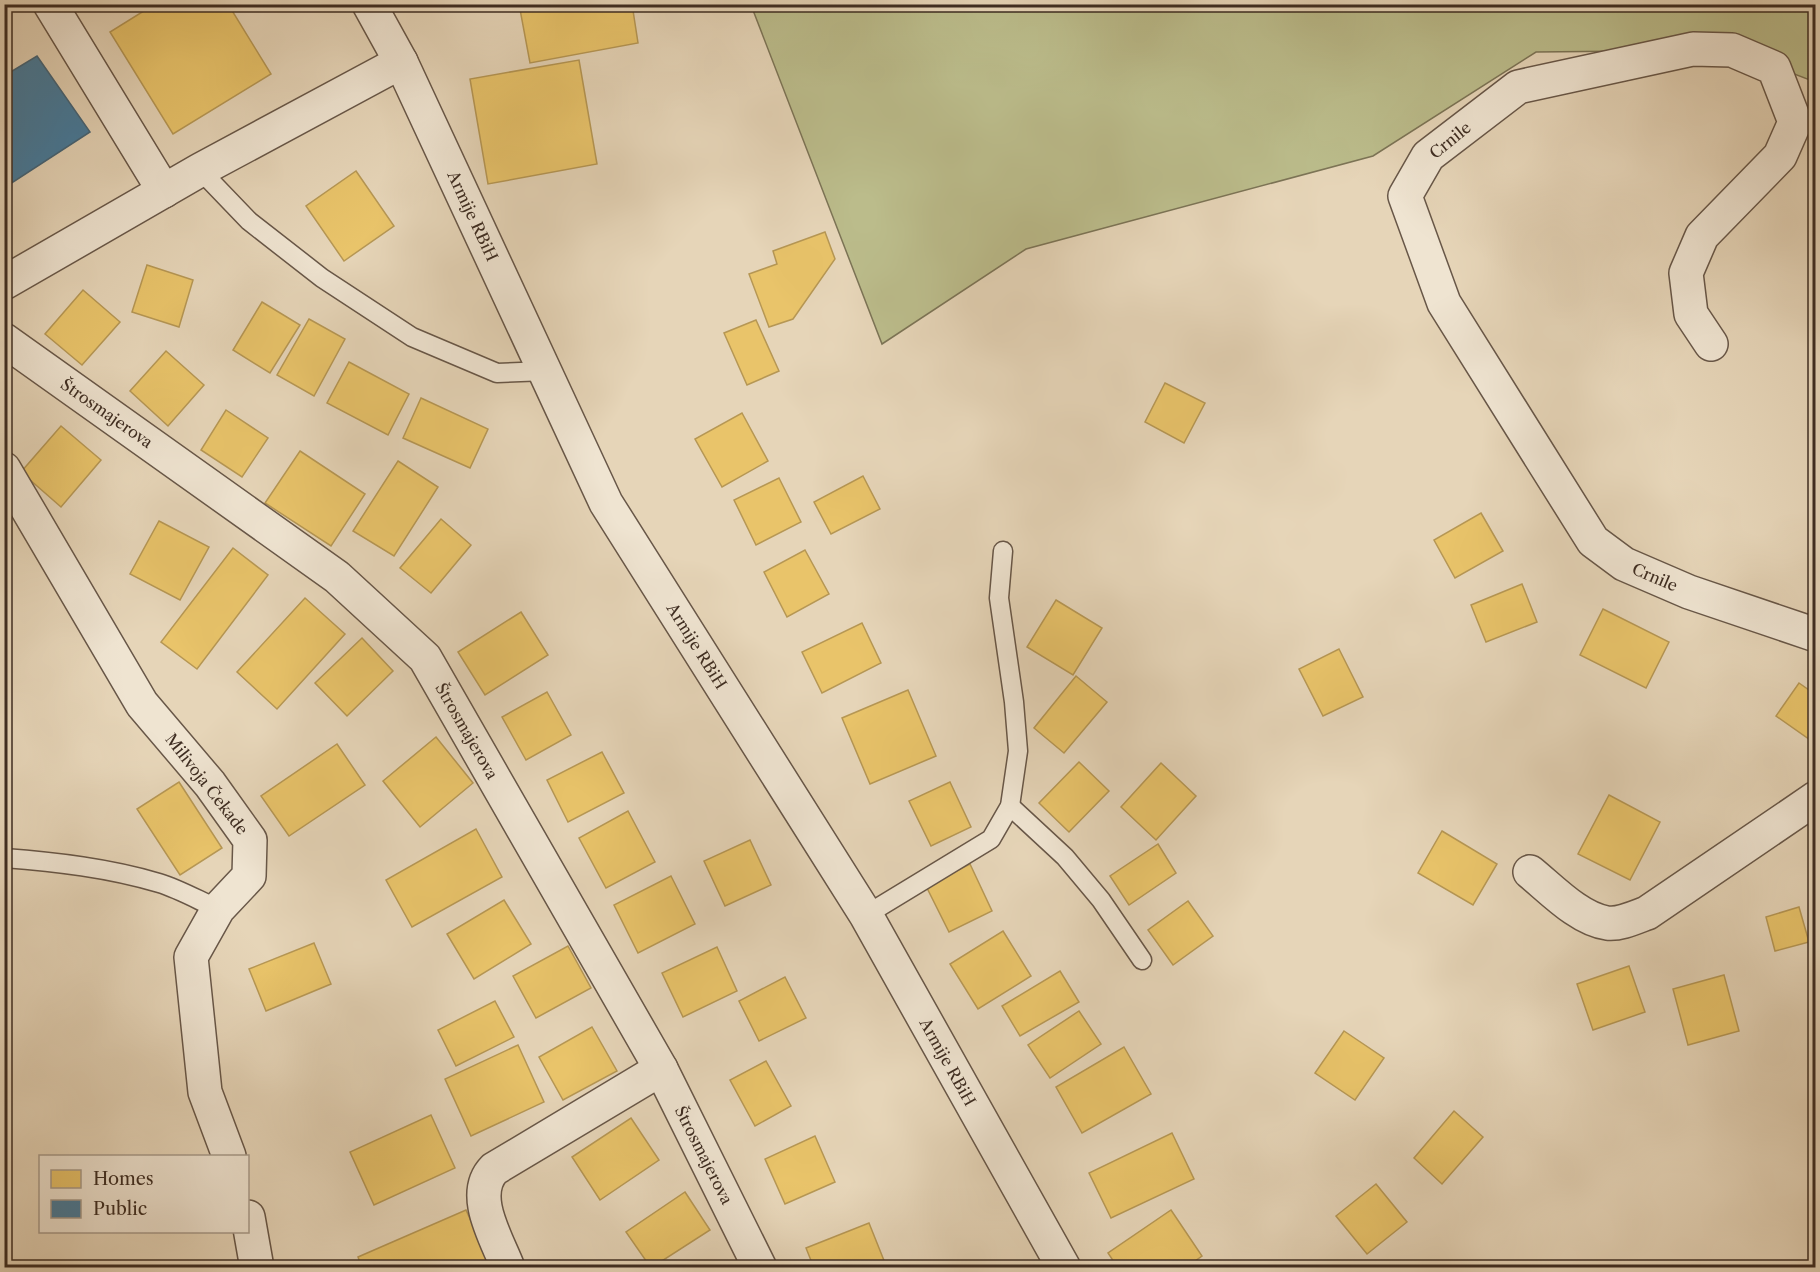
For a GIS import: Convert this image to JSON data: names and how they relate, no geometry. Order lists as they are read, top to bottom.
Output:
{
  "streets": {
    "street": [
      "Crnile",
      "Armije RBiH",
      "Štrosmajerova",
      "Milivoja Čekade"
    ]
  },
  "legend": ["Homes", "Public"]
}
